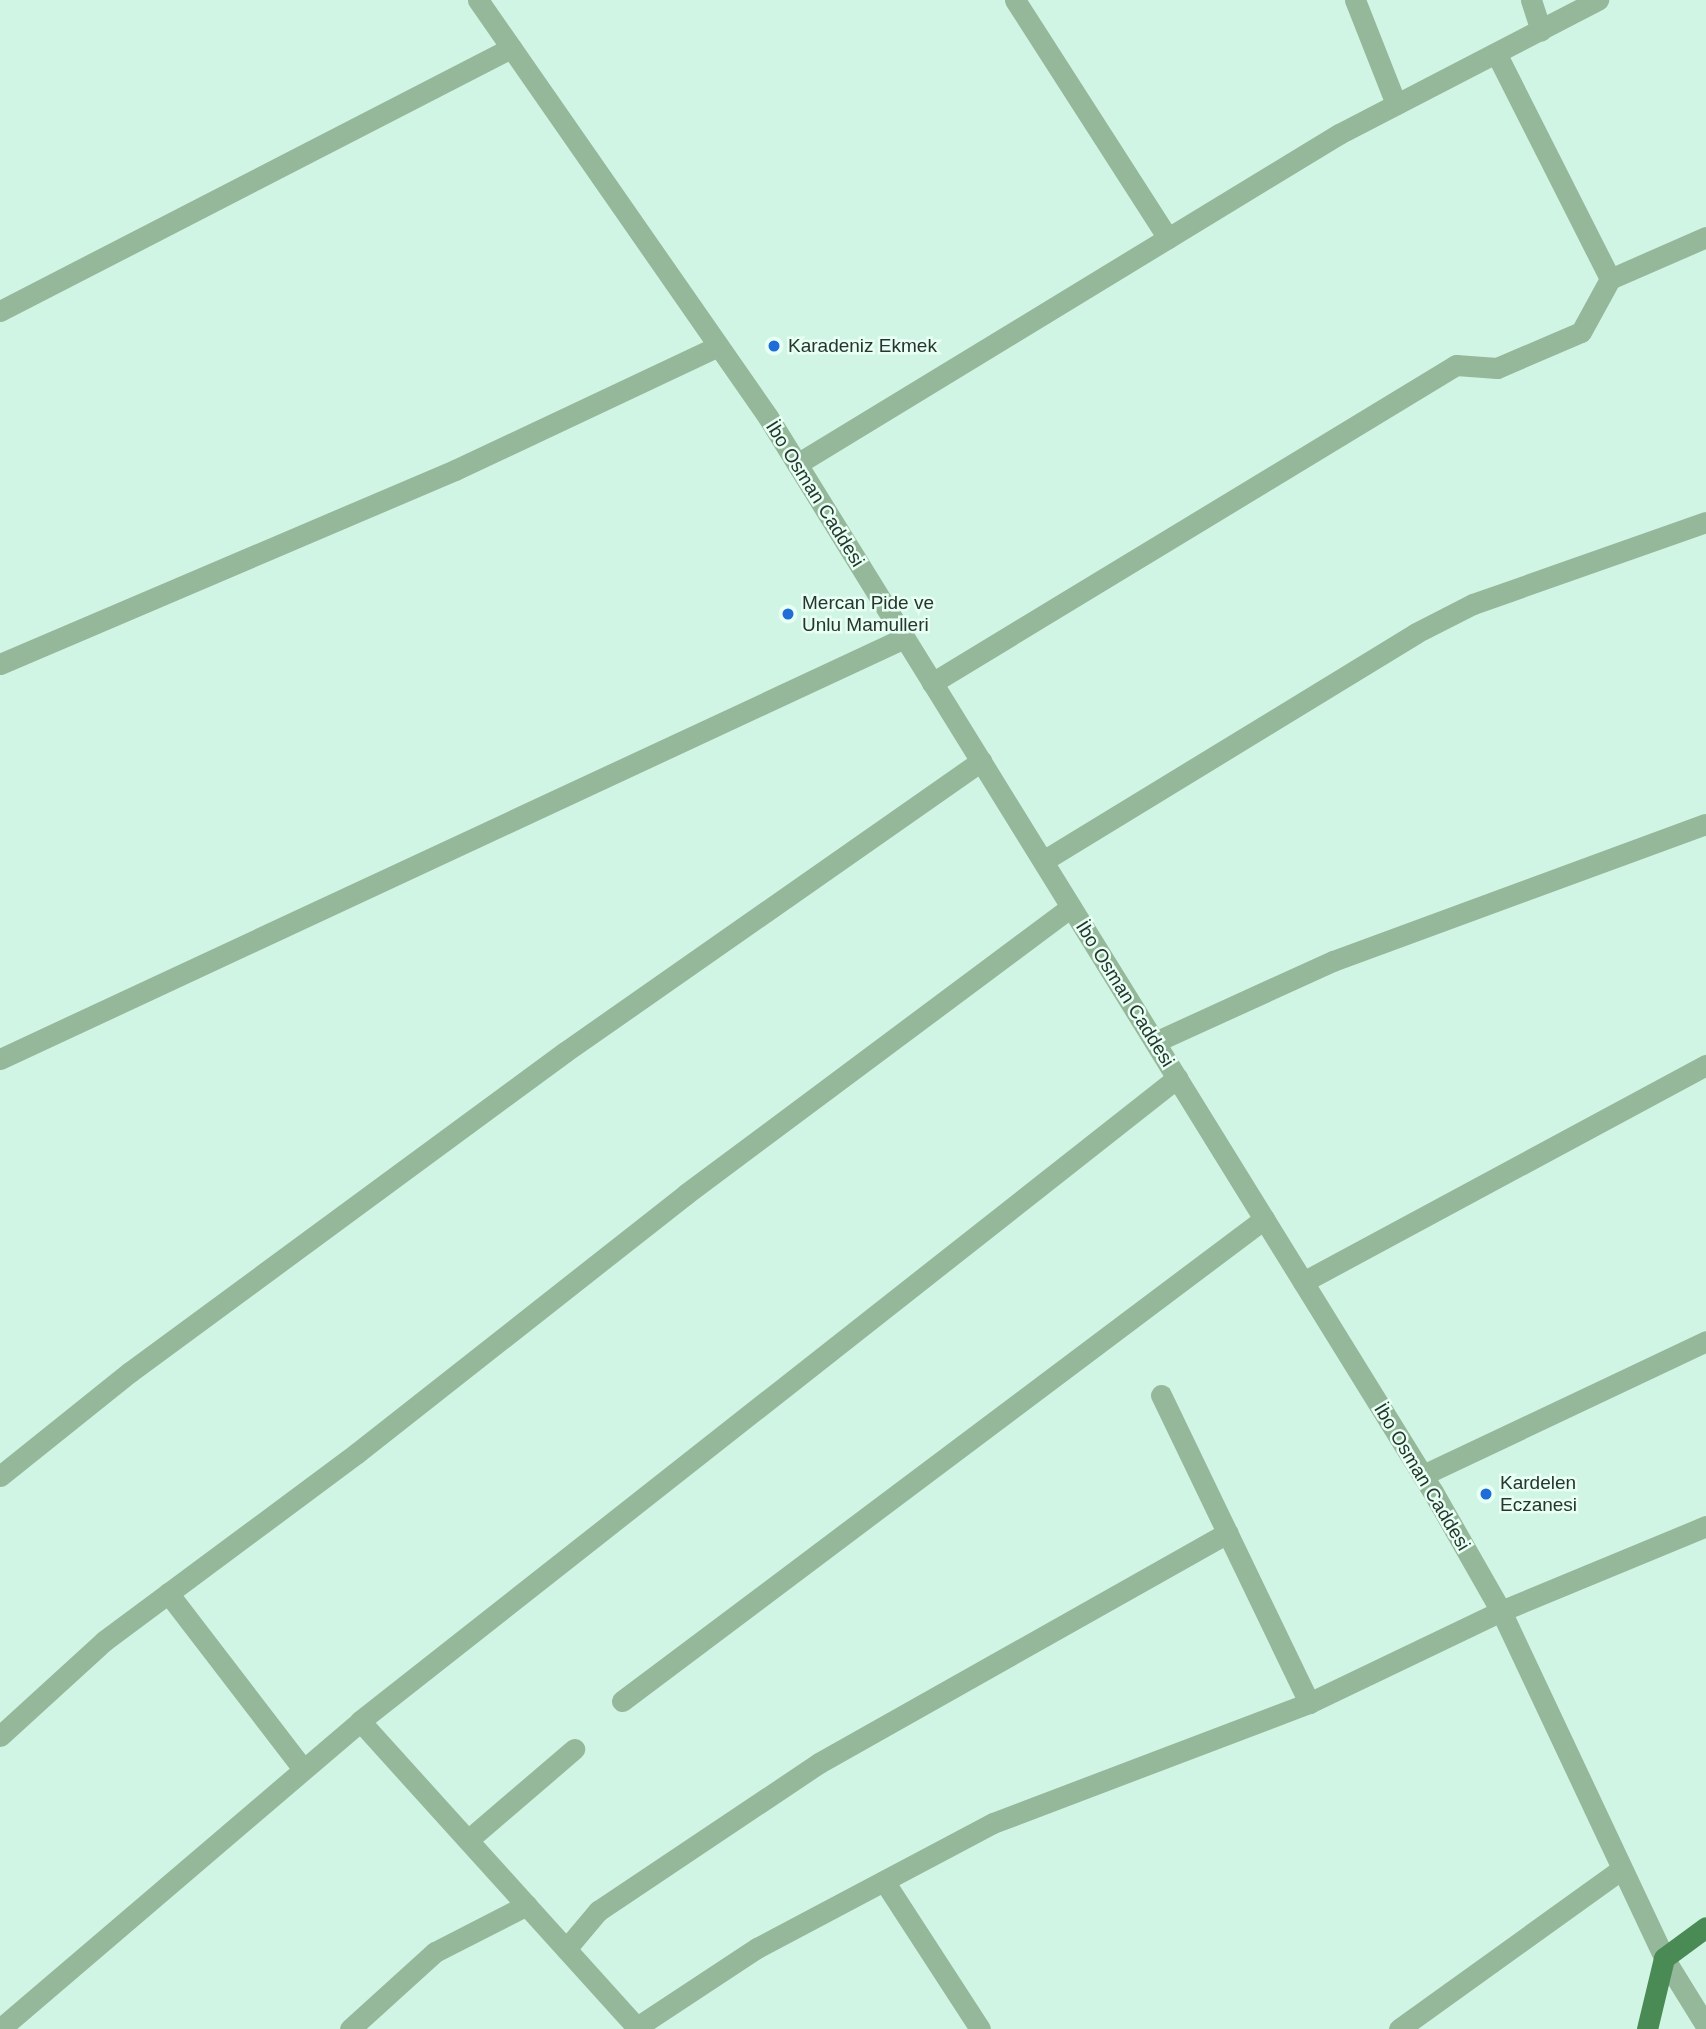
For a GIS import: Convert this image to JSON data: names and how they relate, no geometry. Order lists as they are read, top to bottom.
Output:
{
  "streets": {
    "street": ["İbo Osman Caddesi"]
  },
  "places": ["Karadeniz Ekmek", "Mercan Pide ve Unlu Mamulleri", "Kardelen Eczanesi"]
}
